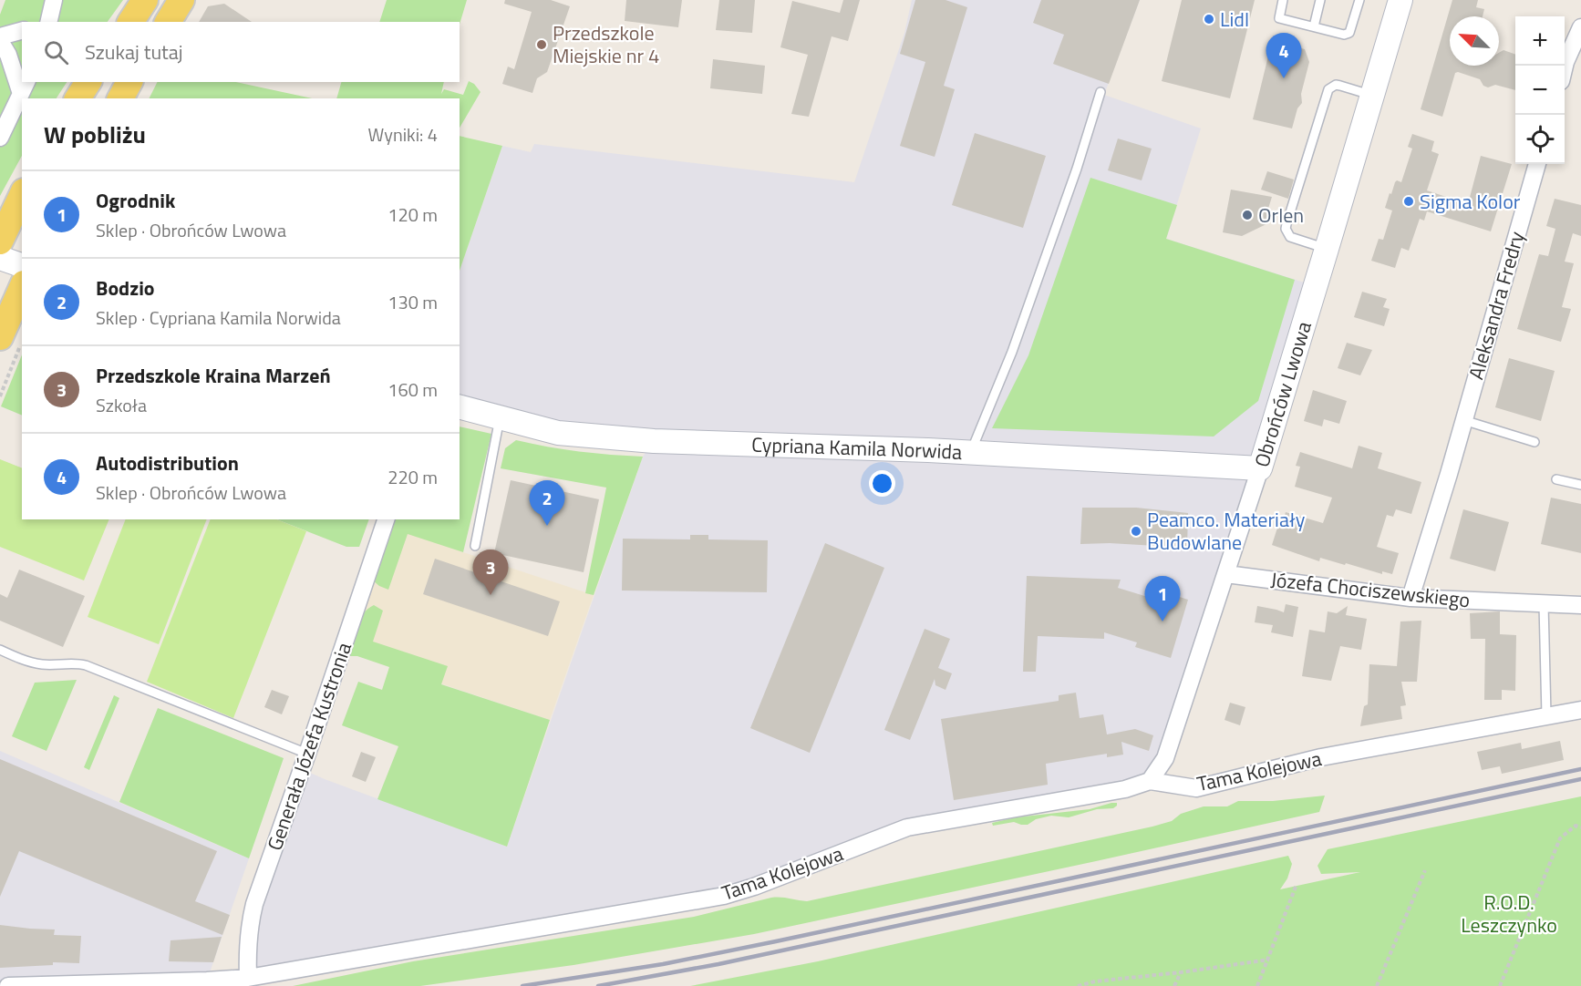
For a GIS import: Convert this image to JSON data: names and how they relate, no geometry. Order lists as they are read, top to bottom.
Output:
{
  "streets": {
    "street": [
      "Aleksandra Fredry",
      "Obrońców Lwowa",
      "Cypriana Kamila Norwida",
      "Józefa Chociszewskiego",
      "Generała Józefa Kustronia",
      "Tama Kolejowa"
    ]
  },
  "crossings": [
    ["Aleksandra Fredry", "Józefa Chociszewskiego"],
    ["Obrońców Lwowa", "Cypriana Kamila Norwida"],
    ["Obrońców Lwowa", "Józefa Chociszewskiego"],
    ["Obrońców Lwowa", "Tama Kolejowa"],
    ["Generała Józefa Kustronia", "Tama Kolejowa"]
  ],
  "parks": ["R.O.D. Leszczynko"],
  "places": [
    "Lidl",
    "Przedszkole Miejskie nr 4",
    "Sigma Kolor",
    "Orlen",
    "Peamco. Materiały Budowlane"
  ],
  "north": "top left",
  "page": {
    "map_buttons": ["+", "−"],
    "search": "Szukaj tutaj",
    "pins": [
      "4",
      "2",
      "3",
      "1"
    ],
    "heading": ["W pobliżu", "Wyniki: 4"],
    "list": [
      {
        "mark": "1",
        "name": "Ogrodnik",
        "note": "Sklep · Obrońców Lwowa",
        "value": "120 m"
      },
      {
        "mark": "2",
        "name": "Bodzio",
        "note": "Sklep · Cypriana Kamila Norwida",
        "value": "130 m"
      },
      {
        "mark": "3",
        "name": "Przedszkole Kraina Marzeń",
        "note": "Szkoła",
        "value": "160 m"
      },
      {
        "mark": "4",
        "name": "Autodistribution",
        "note": "Sklep · Obrońców Lwowa",
        "value": "220 m"
      }
    ]
  }
}
